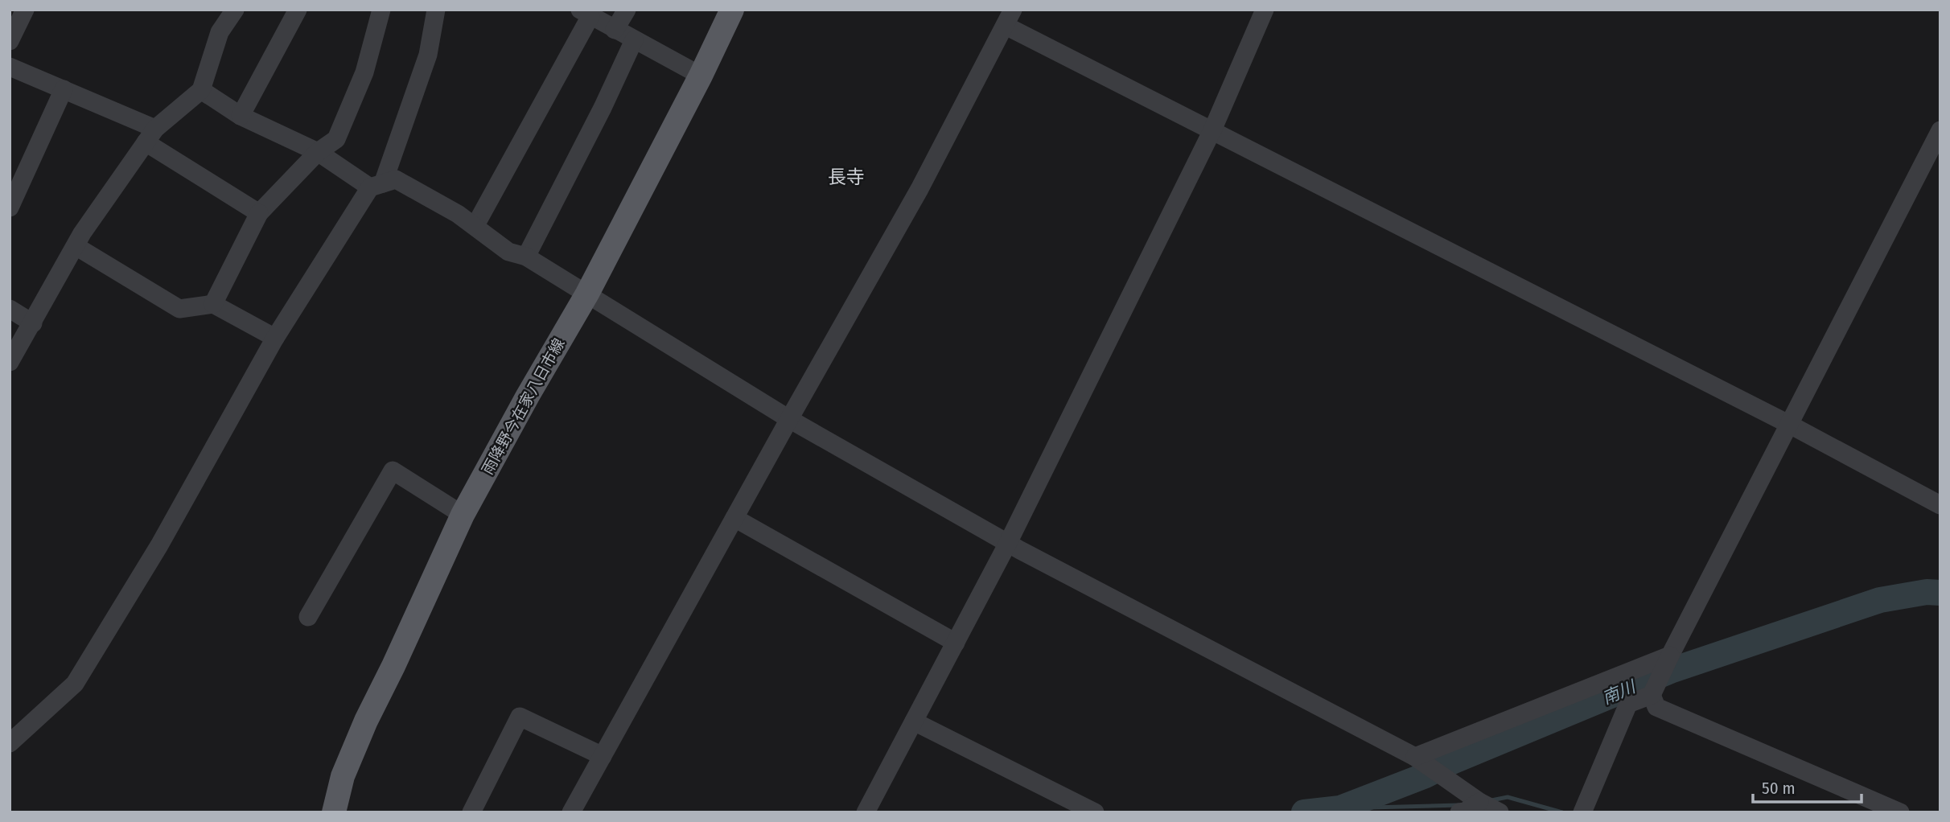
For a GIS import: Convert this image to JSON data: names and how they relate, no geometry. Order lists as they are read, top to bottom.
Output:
{
  "streets": {
    "main road": ["雨降野今在家八日市線"]
  },
  "districts": ["長寺"],
  "water": ["南川"],
  "scale_bar": "50 m"
}
